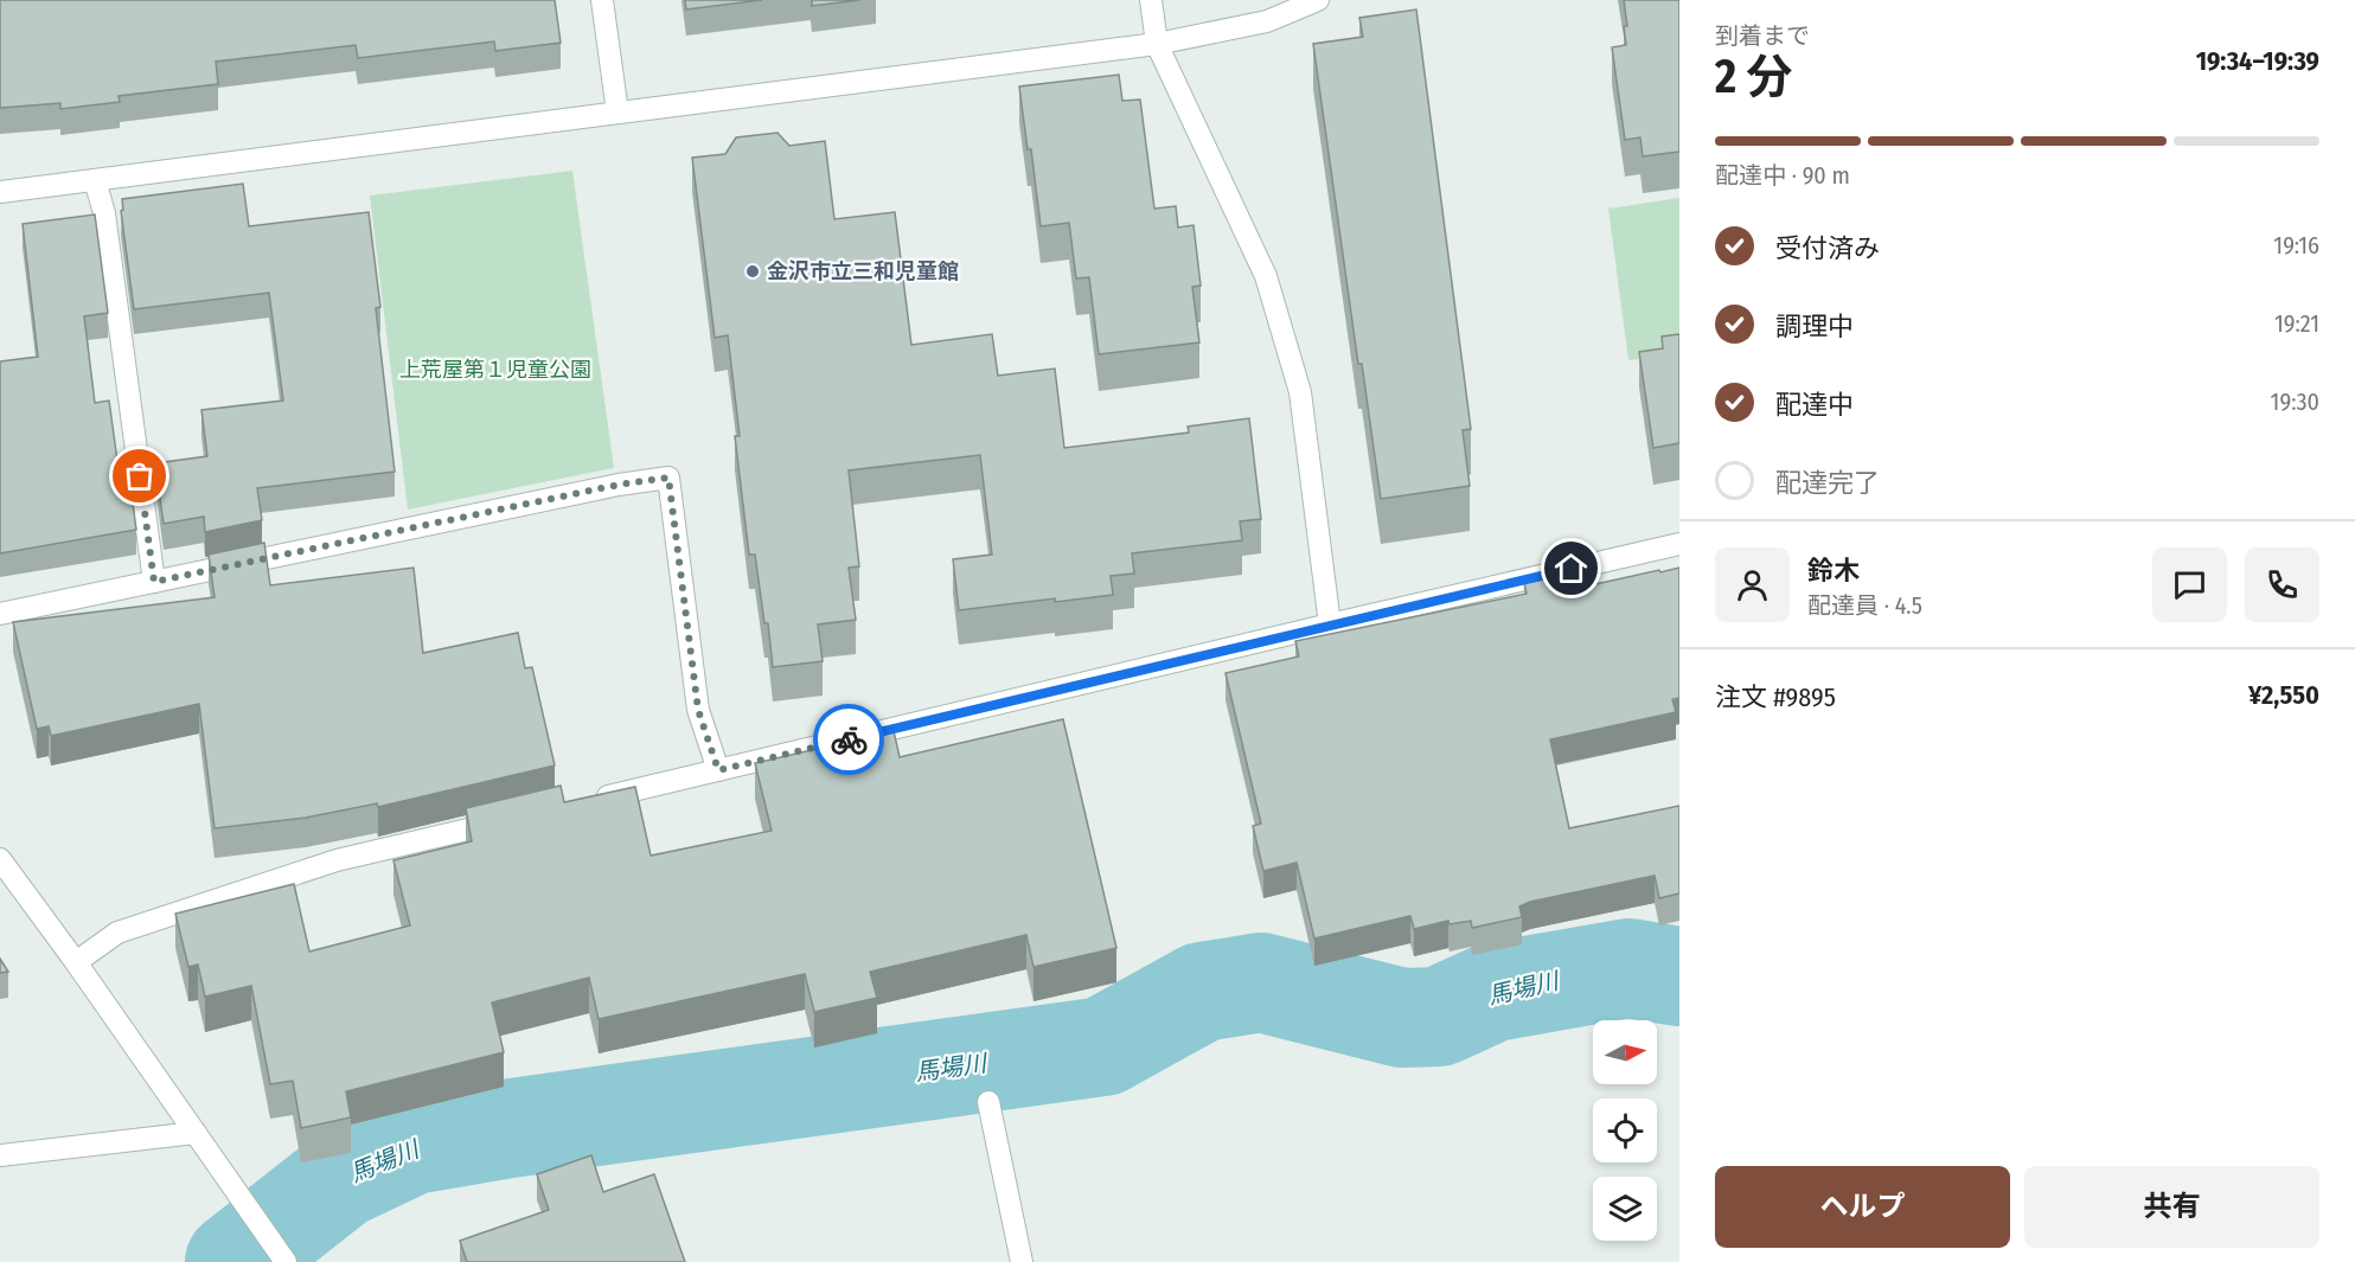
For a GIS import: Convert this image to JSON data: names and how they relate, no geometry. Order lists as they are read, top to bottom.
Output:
{
  "water": ["馬場川"],
  "parks": ["上荒屋第１児童公園"],
  "places": ["金沢市立三和児童館"],
  "north": "right",
  "page": {
    "heading": ["2 分", "到着まで", "19:34–19:39"],
    "panel": [
      "鈴木",
      "配達員 · 4.5",
      "注文 #9895",
      "¥2,550"
    ],
    "bar": "配達中 · 90 m",
    "list": [
      ["受付済み", "19:16"],
      ["調理中", "19:21"],
      ["配達中", "19:30"],
      "配達完了"
    ],
    "buttons": ["ヘルプ", "共有"]
  }
}
